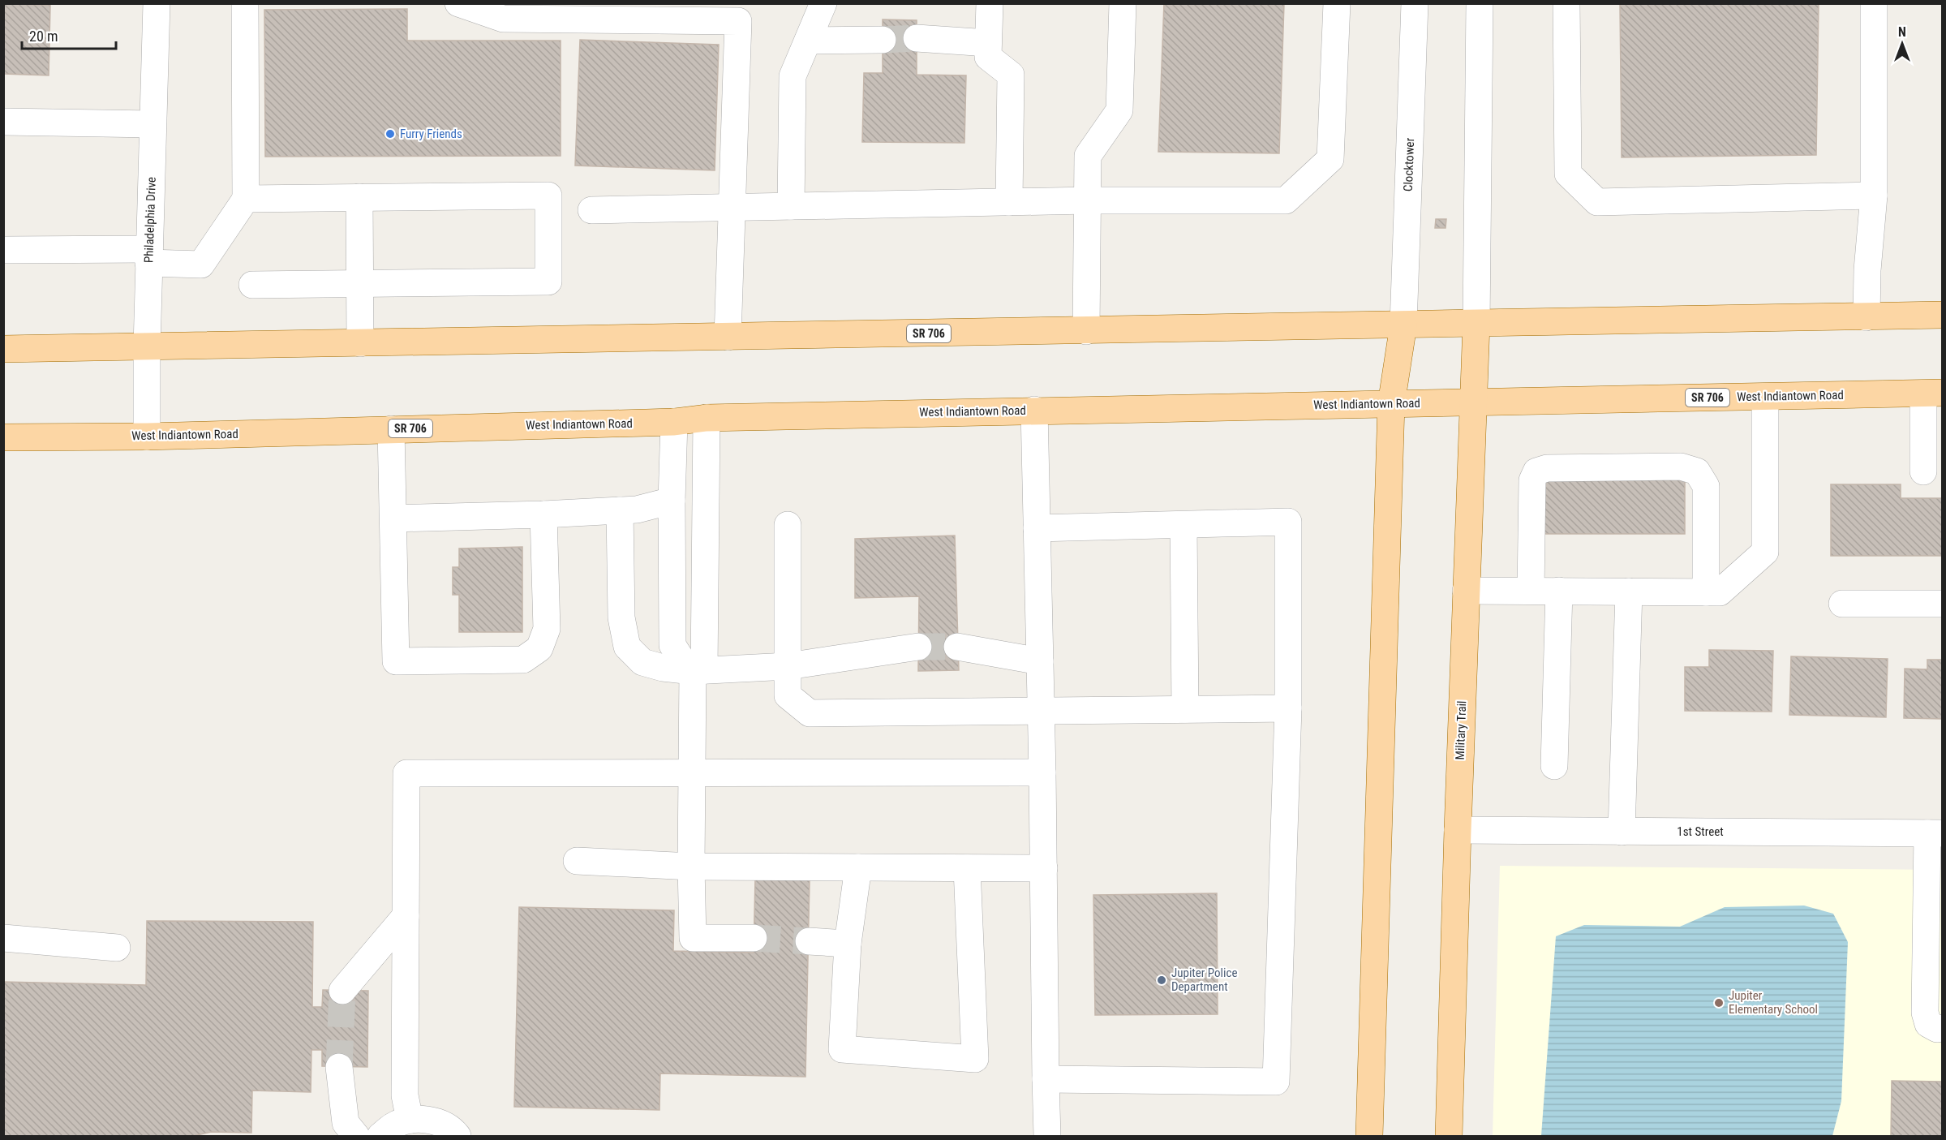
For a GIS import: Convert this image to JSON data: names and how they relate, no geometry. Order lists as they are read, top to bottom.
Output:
{
  "streets": {
    "main road": ["SR 706", "West Indiantown Road", "Military Trail"],
    "street": ["Clocktower", "Philadelphia Drive", "1st Street"]
  },
  "crossings": [
    ["Clocktower", "SR 706"],
    ["Philadelphia Drive", "SR 706"],
    ["Philadelphia Drive", "West Indiantown Road"],
    ["SR 706", "Military Trail"],
    ["West Indiantown Road", "Military Trail"],
    ["Military Trail", "1st Street"]
  ],
  "places": ["Furry Friends", "Jupiter Police Department", "Jupiter Elementary School"],
  "scale_bar": "20 m",
  "north": "top"
}
